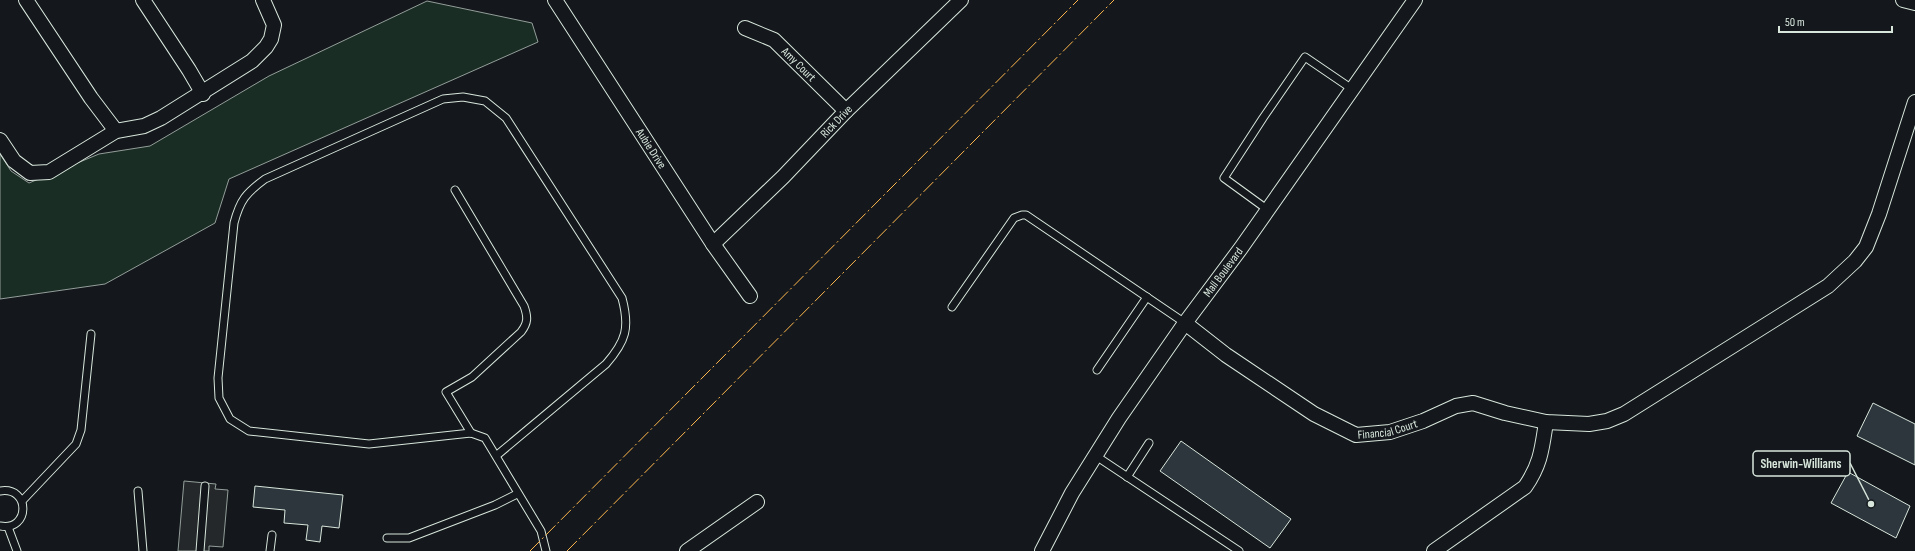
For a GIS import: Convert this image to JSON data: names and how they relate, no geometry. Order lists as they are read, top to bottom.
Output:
{
  "streets": {
    "street": [
      "Amy Court",
      "Rick Drive",
      "Aubie Drive",
      "Mall Boulevard",
      "Financial Court"
    ]
  },
  "crossings": [
    ["Amy Court", "Rick Drive"],
    ["Rick Drive", "Aubie Drive"],
    ["Mall Boulevard", "Financial Court"]
  ],
  "places": ["Sherwin-Williams"],
  "scale_bar": "50 m"
}
